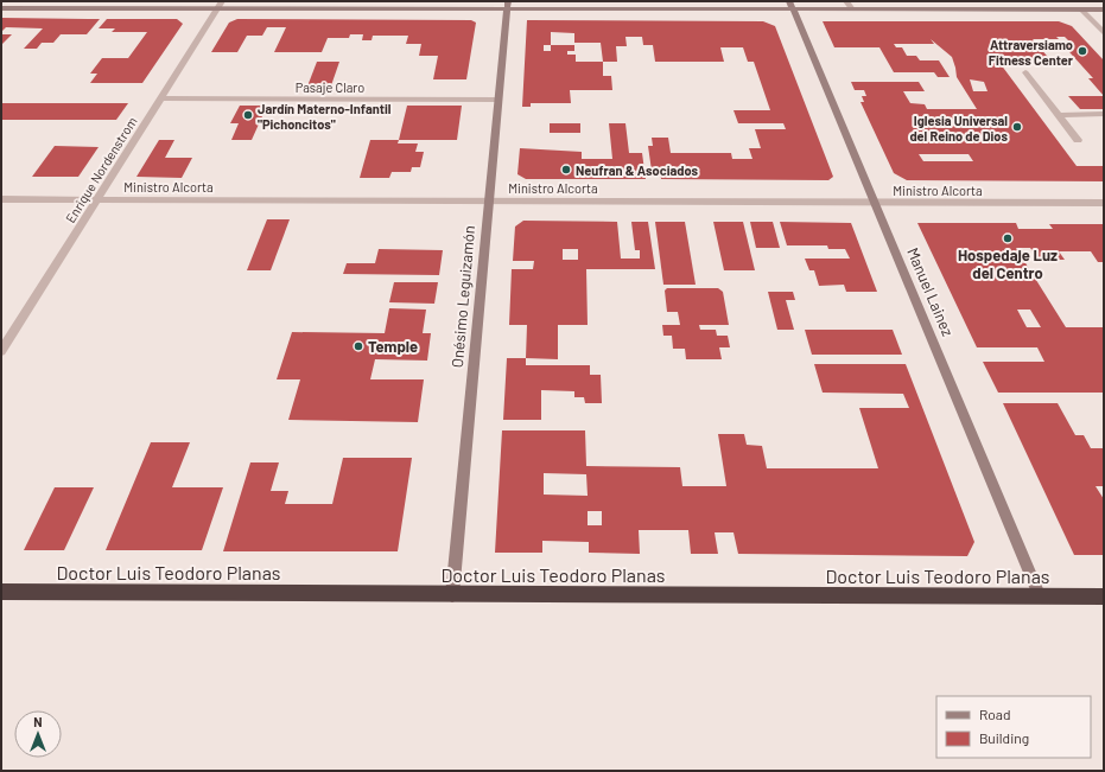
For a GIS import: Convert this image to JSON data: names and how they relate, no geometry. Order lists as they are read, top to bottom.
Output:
{
  "streets": {
    "highway": ["Doctor Luis Teodoro Planas"],
    "street": [
      "Pasaje Claro",
      "Enrique Nordenstrom",
      "Ministro Alcorta",
      "Manuel Lainez",
      "Onésimo Leguizamón"
    ]
  },
  "crossings": [
    ["Pasaje Claro", "Enrique Nordenstrom"],
    ["Pasaje Claro", "Onésimo Leguizamón"],
    ["Enrique Nordenstrom", "Ministro Alcorta"],
    ["Ministro Alcorta", "Manuel Lainez"],
    ["Ministro Alcorta", "Onésimo Leguizamón"],
    ["Manuel Lainez", "Doctor Luis Teodoro Planas"],
    ["Onésimo Leguizamón", "Doctor Luis Teodoro Planas"]
  ],
  "places": [
    "Attraversiamo Fitness Center",
    "Jardín Materno-Infantil \"Pichoncitos\"",
    "Iglesia Universal del Reino de Dios",
    "Neufran & Asociados",
    "Hospedaje Luz del Centro",
    "Temple"
  ],
  "legend": ["Road", "Building"],
  "north": "top"
}
